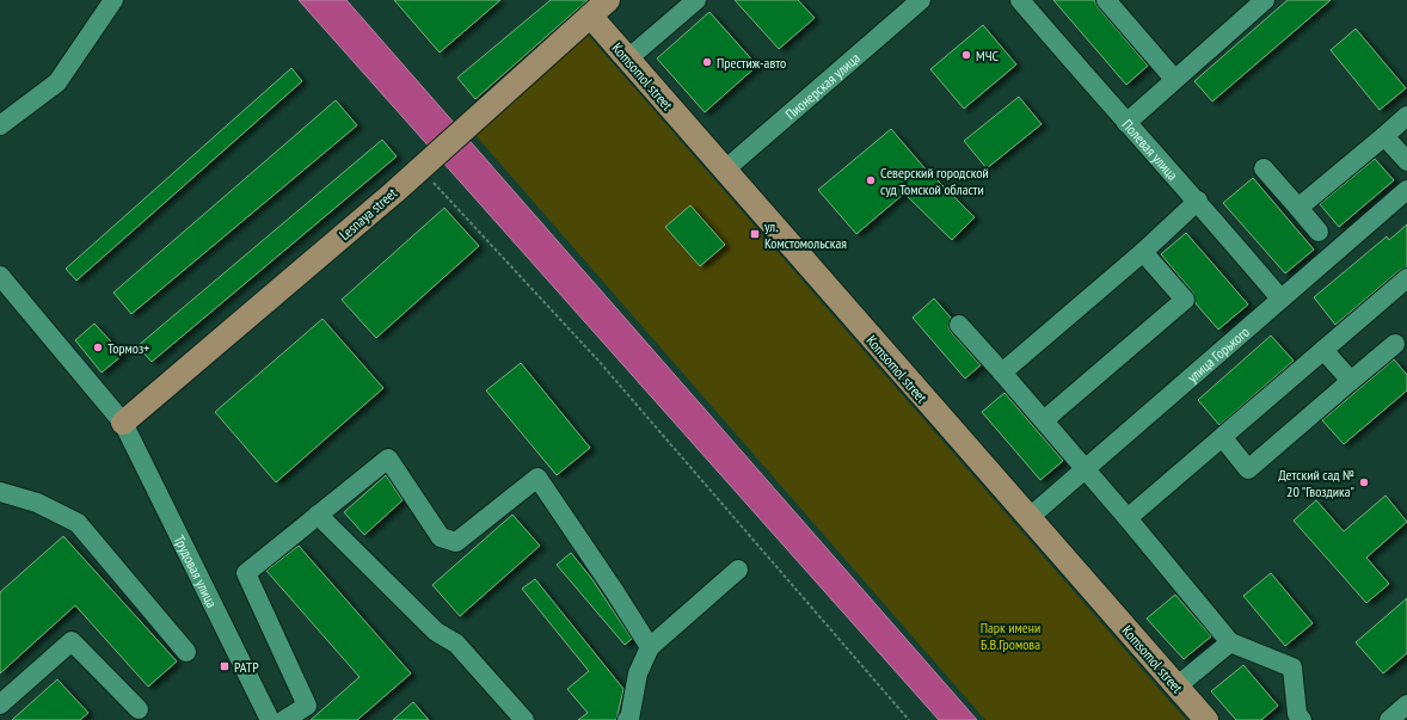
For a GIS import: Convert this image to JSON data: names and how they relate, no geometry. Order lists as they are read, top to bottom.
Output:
{
  "streets": {
    "main road": ["Komsomol street", "Lesnaya street"],
    "street": [
      "Пионерская улица",
      "Полевая улица",
      "улица Горького",
      "Трудовая улица"
    ]
  },
  "crossings": [
    ["Komsomol street", "Пионерская улица"],
    ["Komsomol street", "Lesnaya street"],
    ["Komsomol street", "улица Горького"],
    ["Полевая улица", "улица Горького"],
    ["Lesnaya street", "Трудовая улица"]
  ],
  "parks": ["Парк имени Б.В.Громова"],
  "places": {
    "other": [
      "МЧС",
      "Престиж-авто",
      "Северский городской суд Томской области",
      "Тормоз+",
      "Детский сад № 20 \"Гвоздика\""
    ],
    "transit": ["ул. Комстомольская", "PATP"]
  }
}
